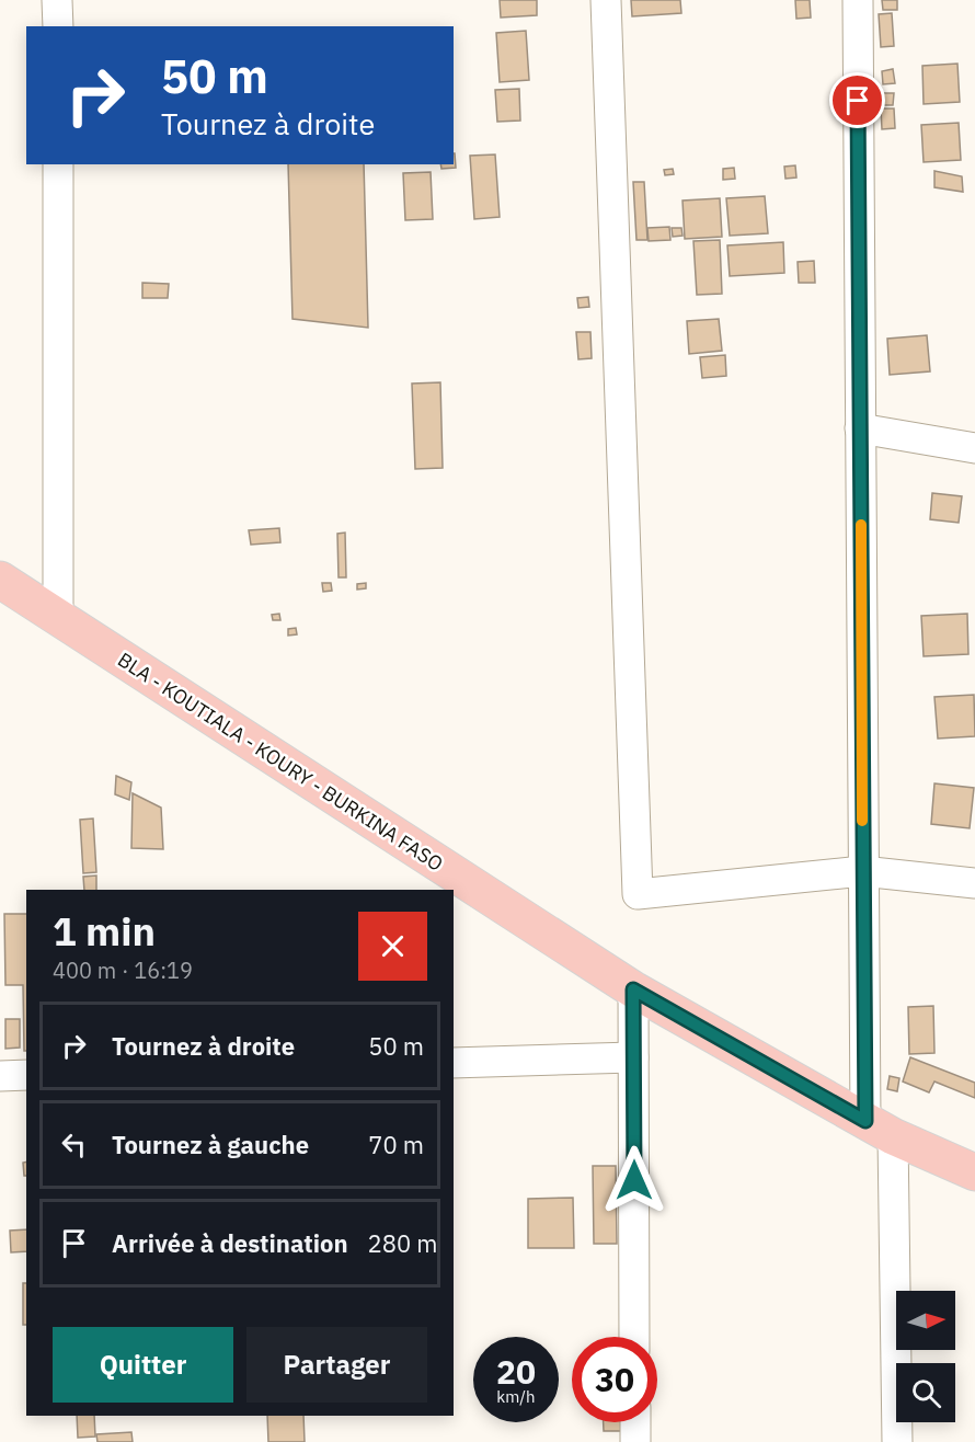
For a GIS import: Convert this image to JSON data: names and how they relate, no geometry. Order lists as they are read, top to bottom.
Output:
{
  "streets": {
    "main road": ["BLA - KOUTIALA - KOURY - BURKINA FASO"]
  },
  "north": "right",
  "page": {
    "turn": ["50 m", "Tournez à droite"],
    "heading": ["1 min", "400 m · 16:19"],
    "list": [
      {
        "name": "Tournez à droite",
        "value": "50 m"
      },
      {
        "name": "Tournez à gauche",
        "value": "70 m"
      },
      {
        "name": "Arrivée à destination",
        "value": "280 m"
      }
    ],
    "buttons": ["Quitter", "Partager"],
    "speed": "20 km/h",
    "limit": "30"
  }
}
